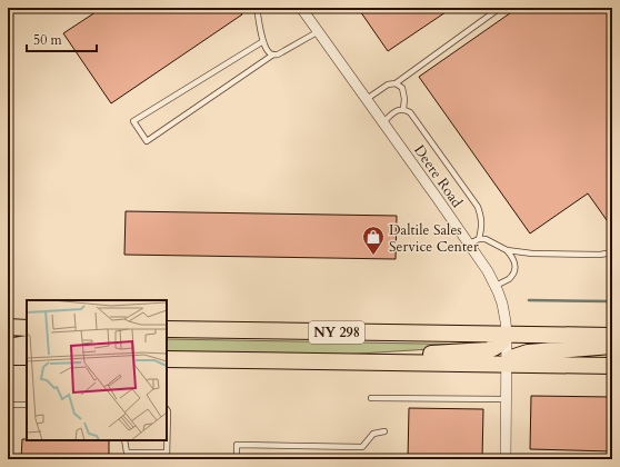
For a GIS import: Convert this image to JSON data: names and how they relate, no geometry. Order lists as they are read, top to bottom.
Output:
{
  "streets": {
    "main road": ["NY 298"],
    "street": ["Deere Road"]
  },
  "crossings": [
    ["Deere Road", "NY 298"]
  ],
  "places": {
    "shop": ["Daltile Sales Service Center"]
  },
  "scale_bar": "50 m"
}
